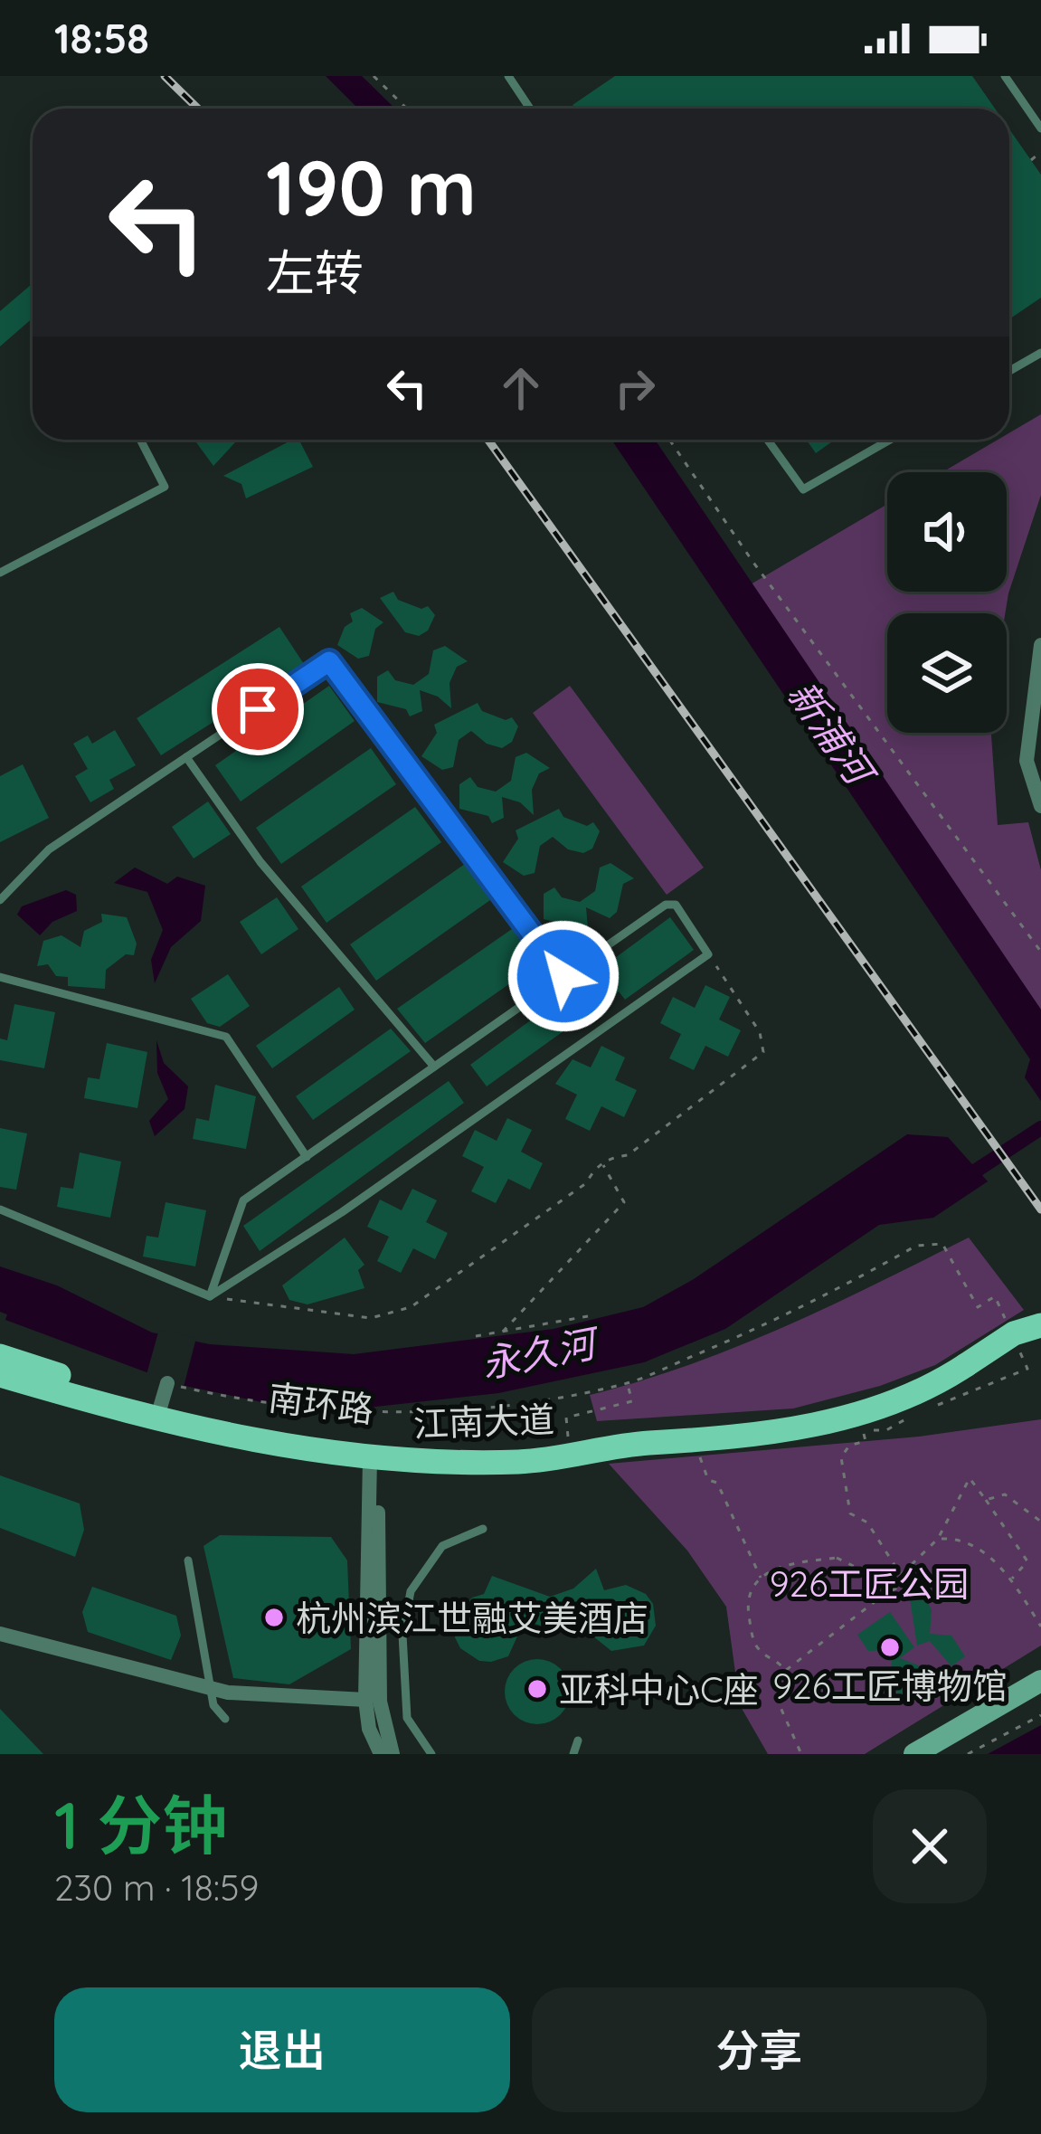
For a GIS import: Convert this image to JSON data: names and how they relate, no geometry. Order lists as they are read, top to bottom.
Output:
{
  "streets": {
    "main road": ["南环路", "江南大道"]
  },
  "crossings": [
    ["南环路", "江南大道"]
  ],
  "water": ["新浦河", "永久河"],
  "parks": ["926工匠公园"],
  "places": ["杭州滨江世融艾美酒店", "926工匠博物馆", "亚科中心C座"],
  "page": {
    "status": "18:58",
    "turn": ["190 m", "左转"],
    "heading": ["1 分钟", "230 m · 18:59"],
    "buttons": ["退出", "分享"]
  }
}
